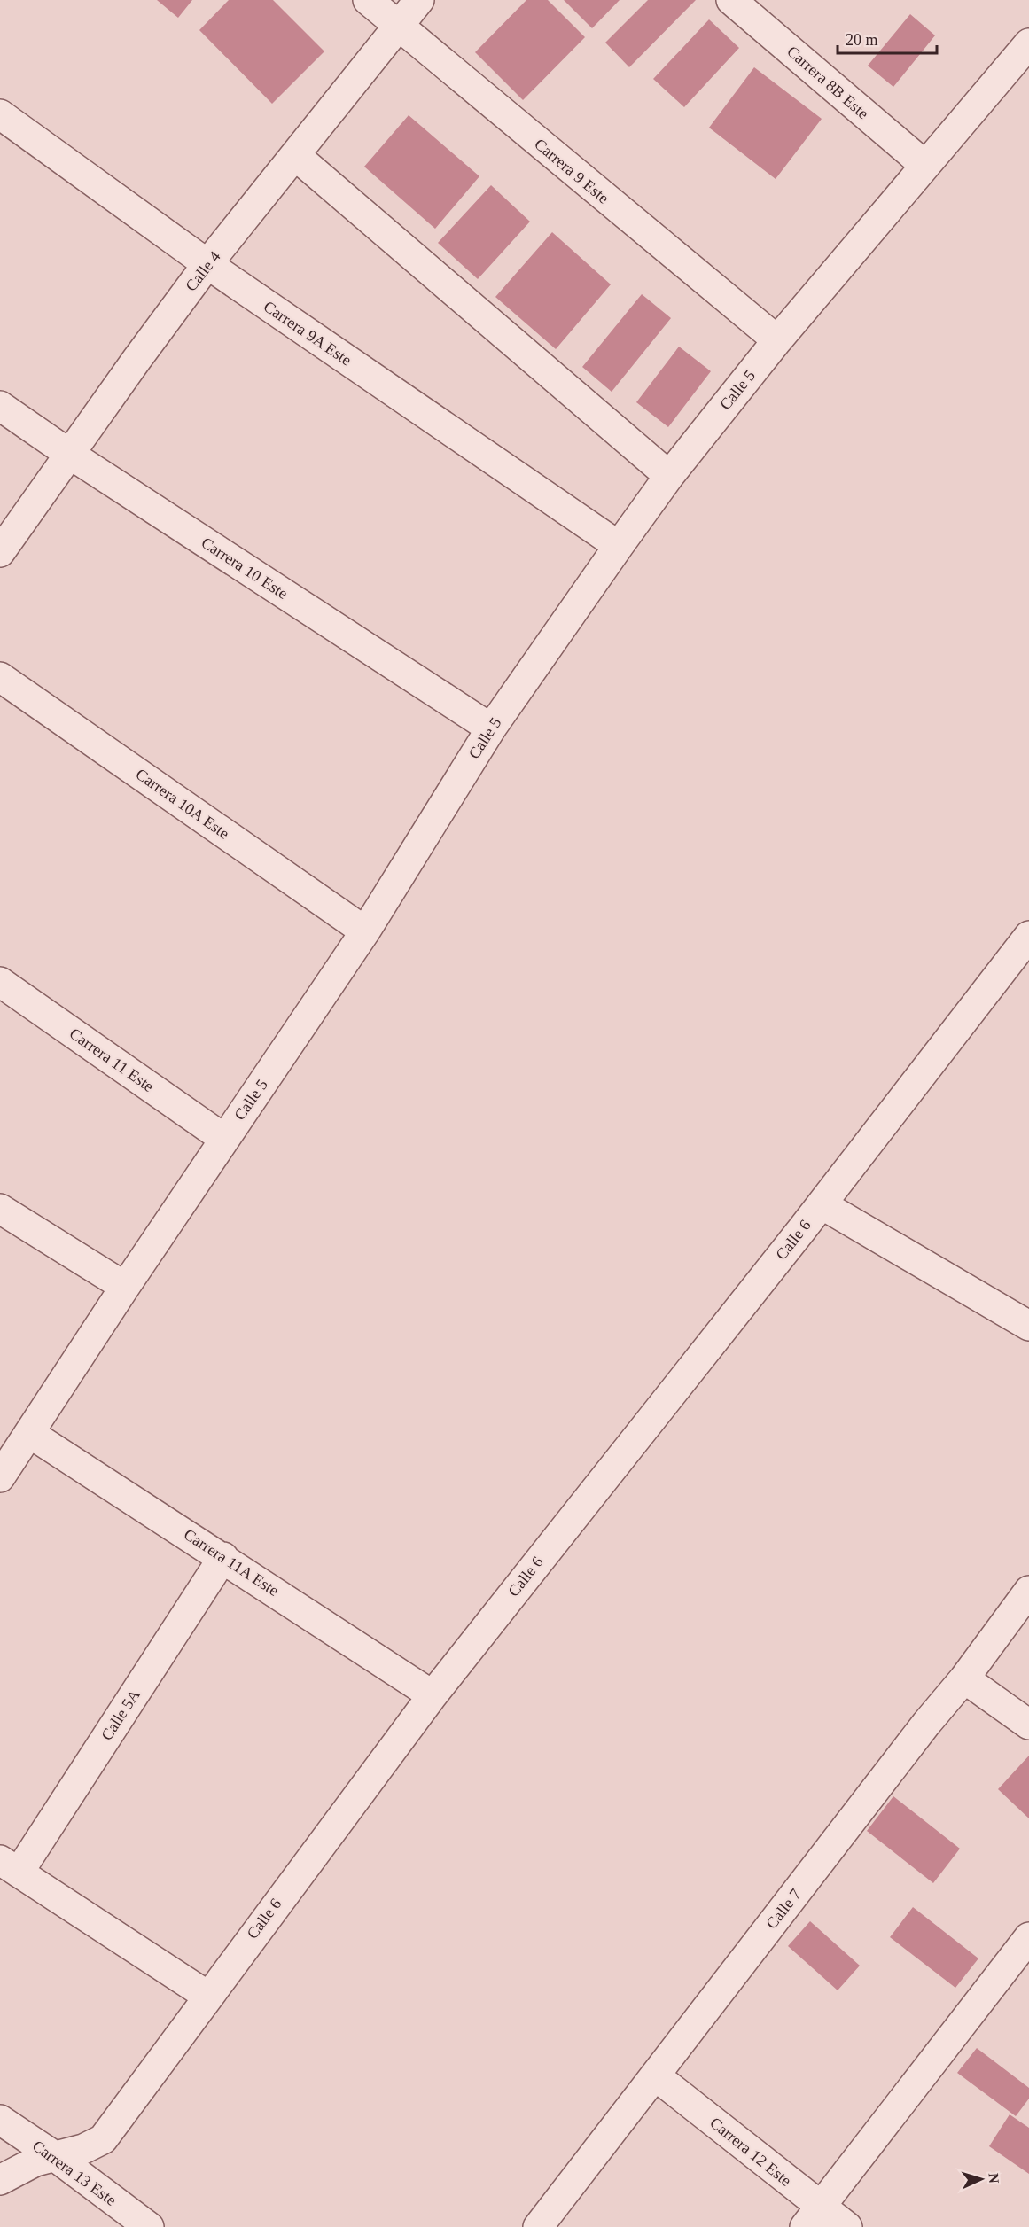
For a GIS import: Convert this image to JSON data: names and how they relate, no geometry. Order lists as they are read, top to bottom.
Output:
{
  "streets": {
    "street": [
      "Carrera 8B Este",
      "Carrera 9 Este",
      "Calle 4",
      "Carrera 9A Este",
      "Calle 5",
      "Carrera 10 Este",
      "Carrera 10A Este",
      "Carrera 11 Este",
      "Calle 6",
      "Carrera 11A Este",
      "Calle 5A",
      "Calle 7",
      "Carrera 12 Este",
      "Carrera 13 Este"
    ]
  },
  "crossings": [
    ["Carrera 8B Este", "Calle 5"],
    ["Carrera 9 Este", "Calle 4"],
    ["Carrera 9 Este", "Calle 5"],
    ["Calle 4", "Carrera 9A Este"],
    ["Calle 4", "Carrera 10 Este"],
    ["Carrera 9A Este", "Calle 5"],
    ["Calle 5", "Carrera 10 Este"],
    ["Calle 5", "Carrera 10A Este"],
    ["Calle 5", "Carrera 11 Este"],
    ["Calle 5", "Carrera 11A Este"],
    ["Calle 6", "Carrera 11A Este"],
    ["Calle 6", "Carrera 13 Este"],
    ["Carrera 11A Este", "Calle 5A"],
    ["Calle 7", "Carrera 12 Este"]
  ],
  "scale_bar": "20 m",
  "north": "right"
}
